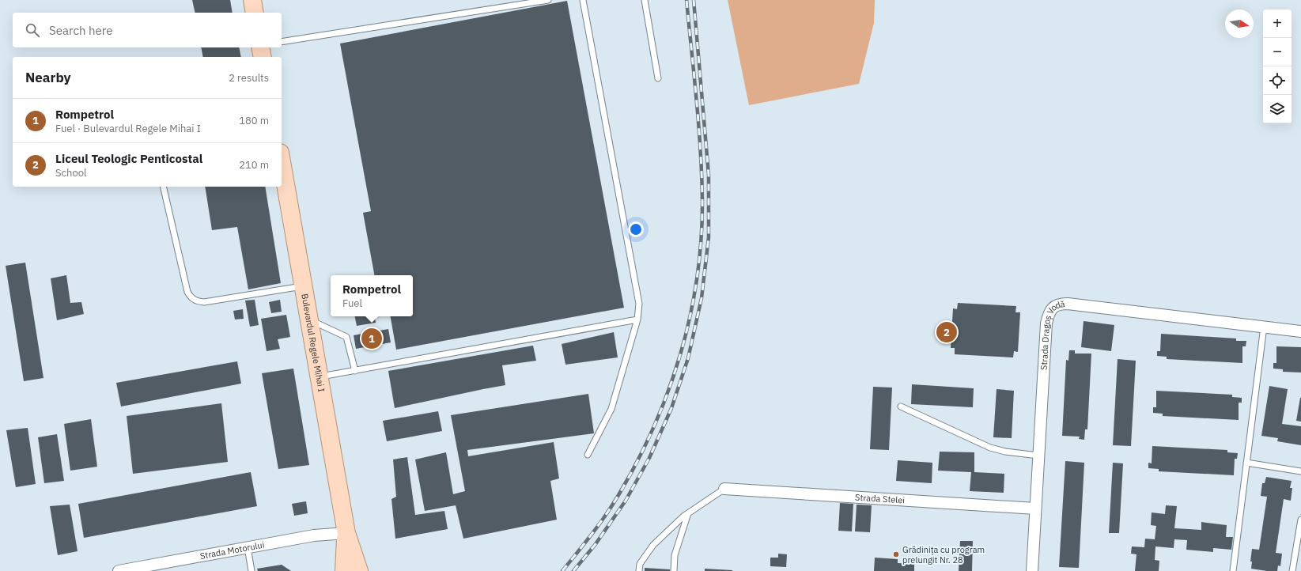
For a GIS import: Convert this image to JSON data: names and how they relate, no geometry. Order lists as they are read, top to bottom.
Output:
{
  "streets": {
    "main road": ["Bulevardul Regele Mihai I"],
    "street": ["Strada Dragoș Vodă", "Strada Stelei", "Strada Motorului"]
  },
  "crossings": [
    ["Strada Dragoș Vodă", "Strada Stelei"],
    ["Bulevardul Regele Mihai I", "Strada Motorului"]
  ],
  "places": ["Grădinița cu program prelungit Nr. 28"],
  "north": "right",
  "page": {
    "map_buttons": ["+", "−"],
    "search": "Search here",
    "heading": ["Nearby", "2 results"],
    "list": [
      {
        "mark": "1",
        "name": "Rompetrol",
        "note": "Fuel · Bulevardul Regele Mihai I",
        "value": "180 m"
      },
      {
        "mark": "2",
        "name": "Liceul Teologic Penticostal",
        "note": "School",
        "value": "210 m"
      }
    ],
    "popup": ["Rompetrol", "Fuel"],
    "pins": ["2", "1"]
  }
}
